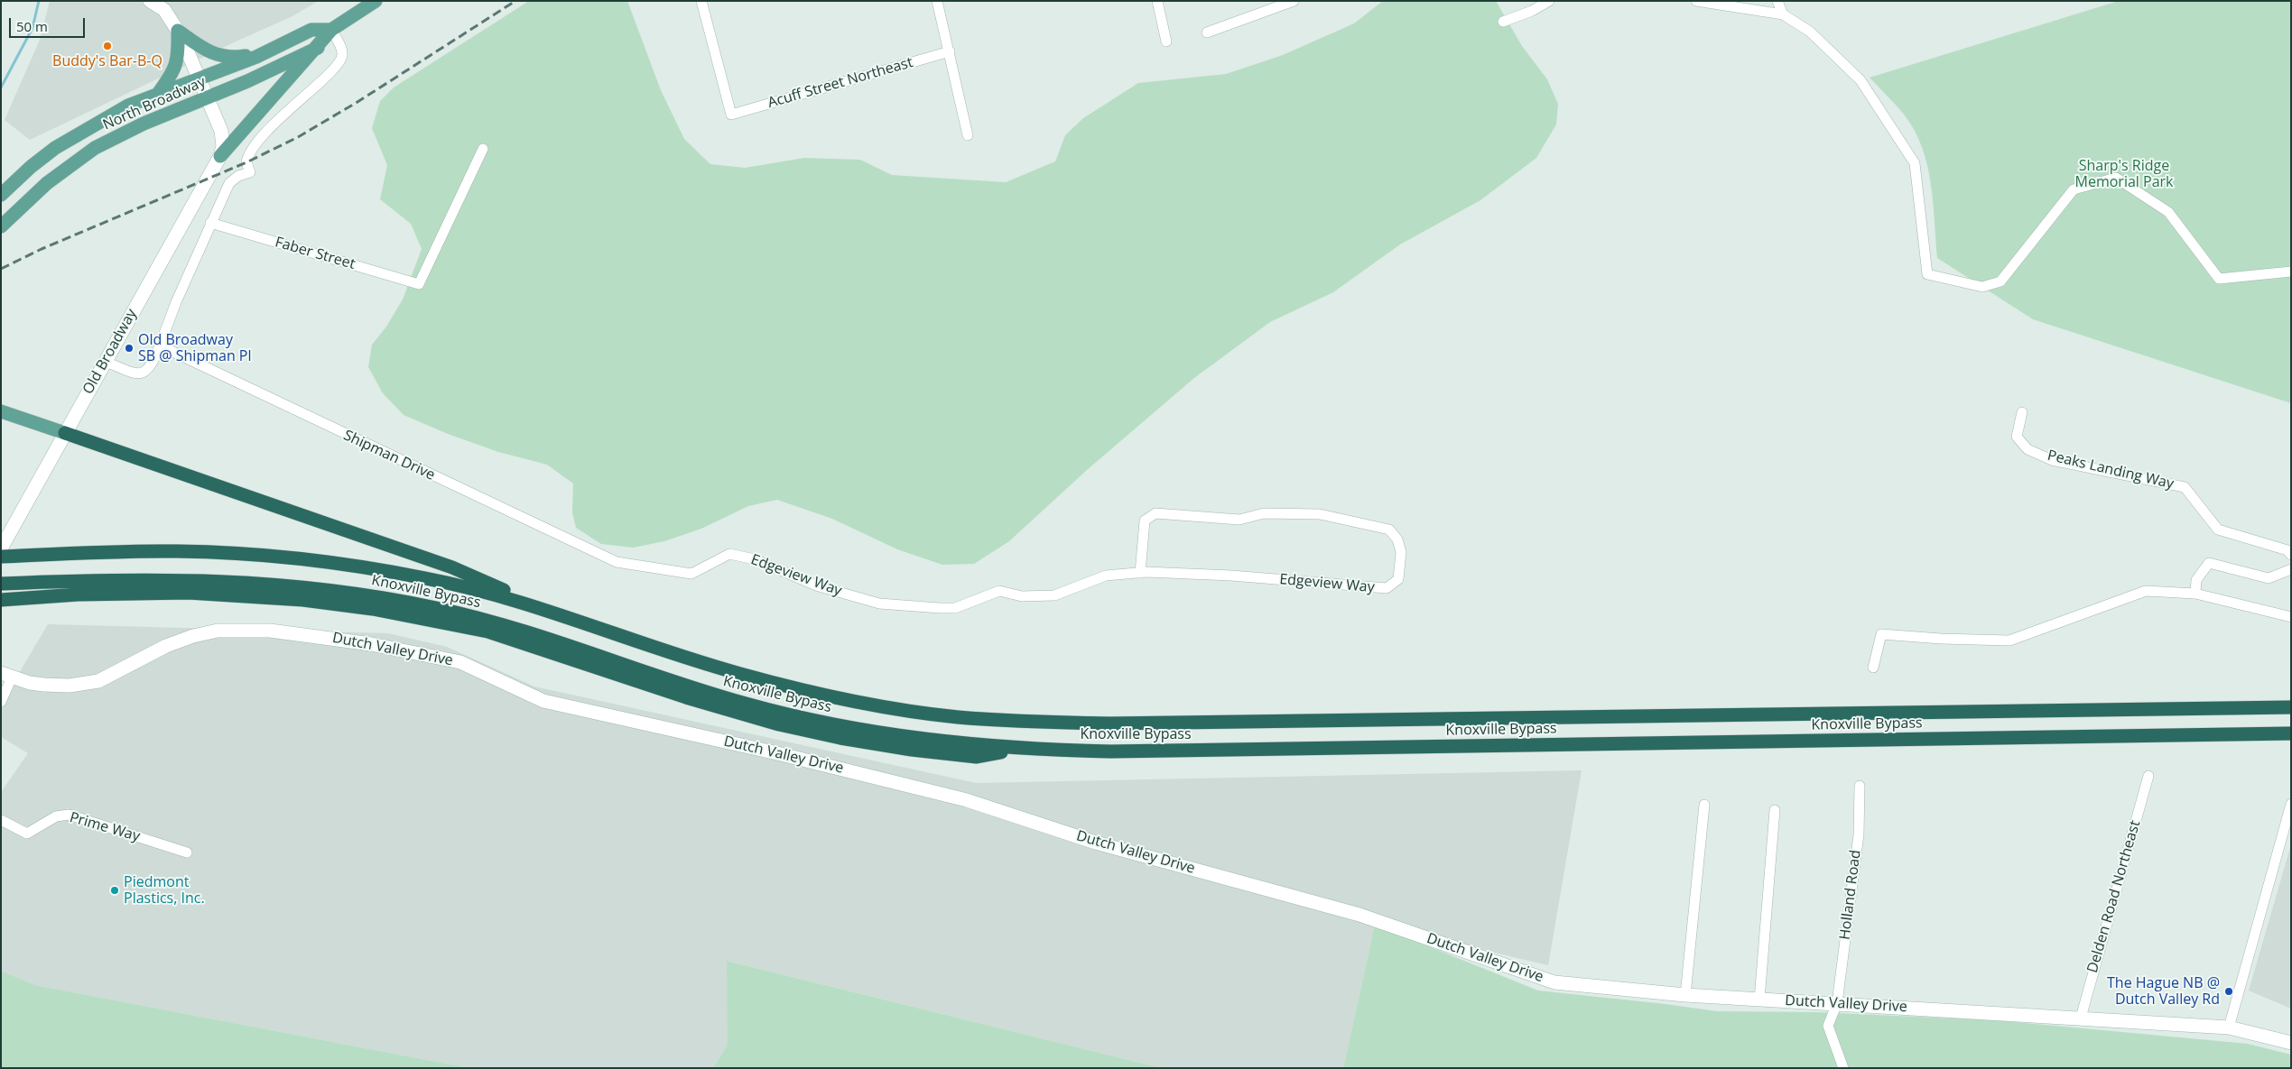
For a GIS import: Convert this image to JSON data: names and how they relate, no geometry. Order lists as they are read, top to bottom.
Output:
{
  "streets": {
    "highway": ["Knoxville Bypass"],
    "main road": ["North Broadway"],
    "street": [
      "Acuff Street Northeast",
      "Faber Street",
      "Old Broadway",
      "Shipman Drive",
      "Peaks Landing Way",
      "Edgeview Way",
      "Dutch Valley Drive",
      "Prime Way",
      "Holland Road",
      "Delden Road Northeast"
    ]
  },
  "crossings": [
    ["North Broadway", "Old Broadway"],
    ["Shipman Drive", "Edgeview Way"],
    ["Dutch Valley Drive", "Holland Road"],
    ["Dutch Valley Drive", "Delden Road Northeast"]
  ],
  "parks": ["Sharp's Ridge Memorial Park"],
  "places": [
    "Buddy's Bar-B-Q",
    "Old Broadway SB @ Shipman Pl",
    "Piedmont Plastics, Inc.",
    "The Hague NB @ Dutch Valley Rd"
  ],
  "scale_bar": "50 m"
}
